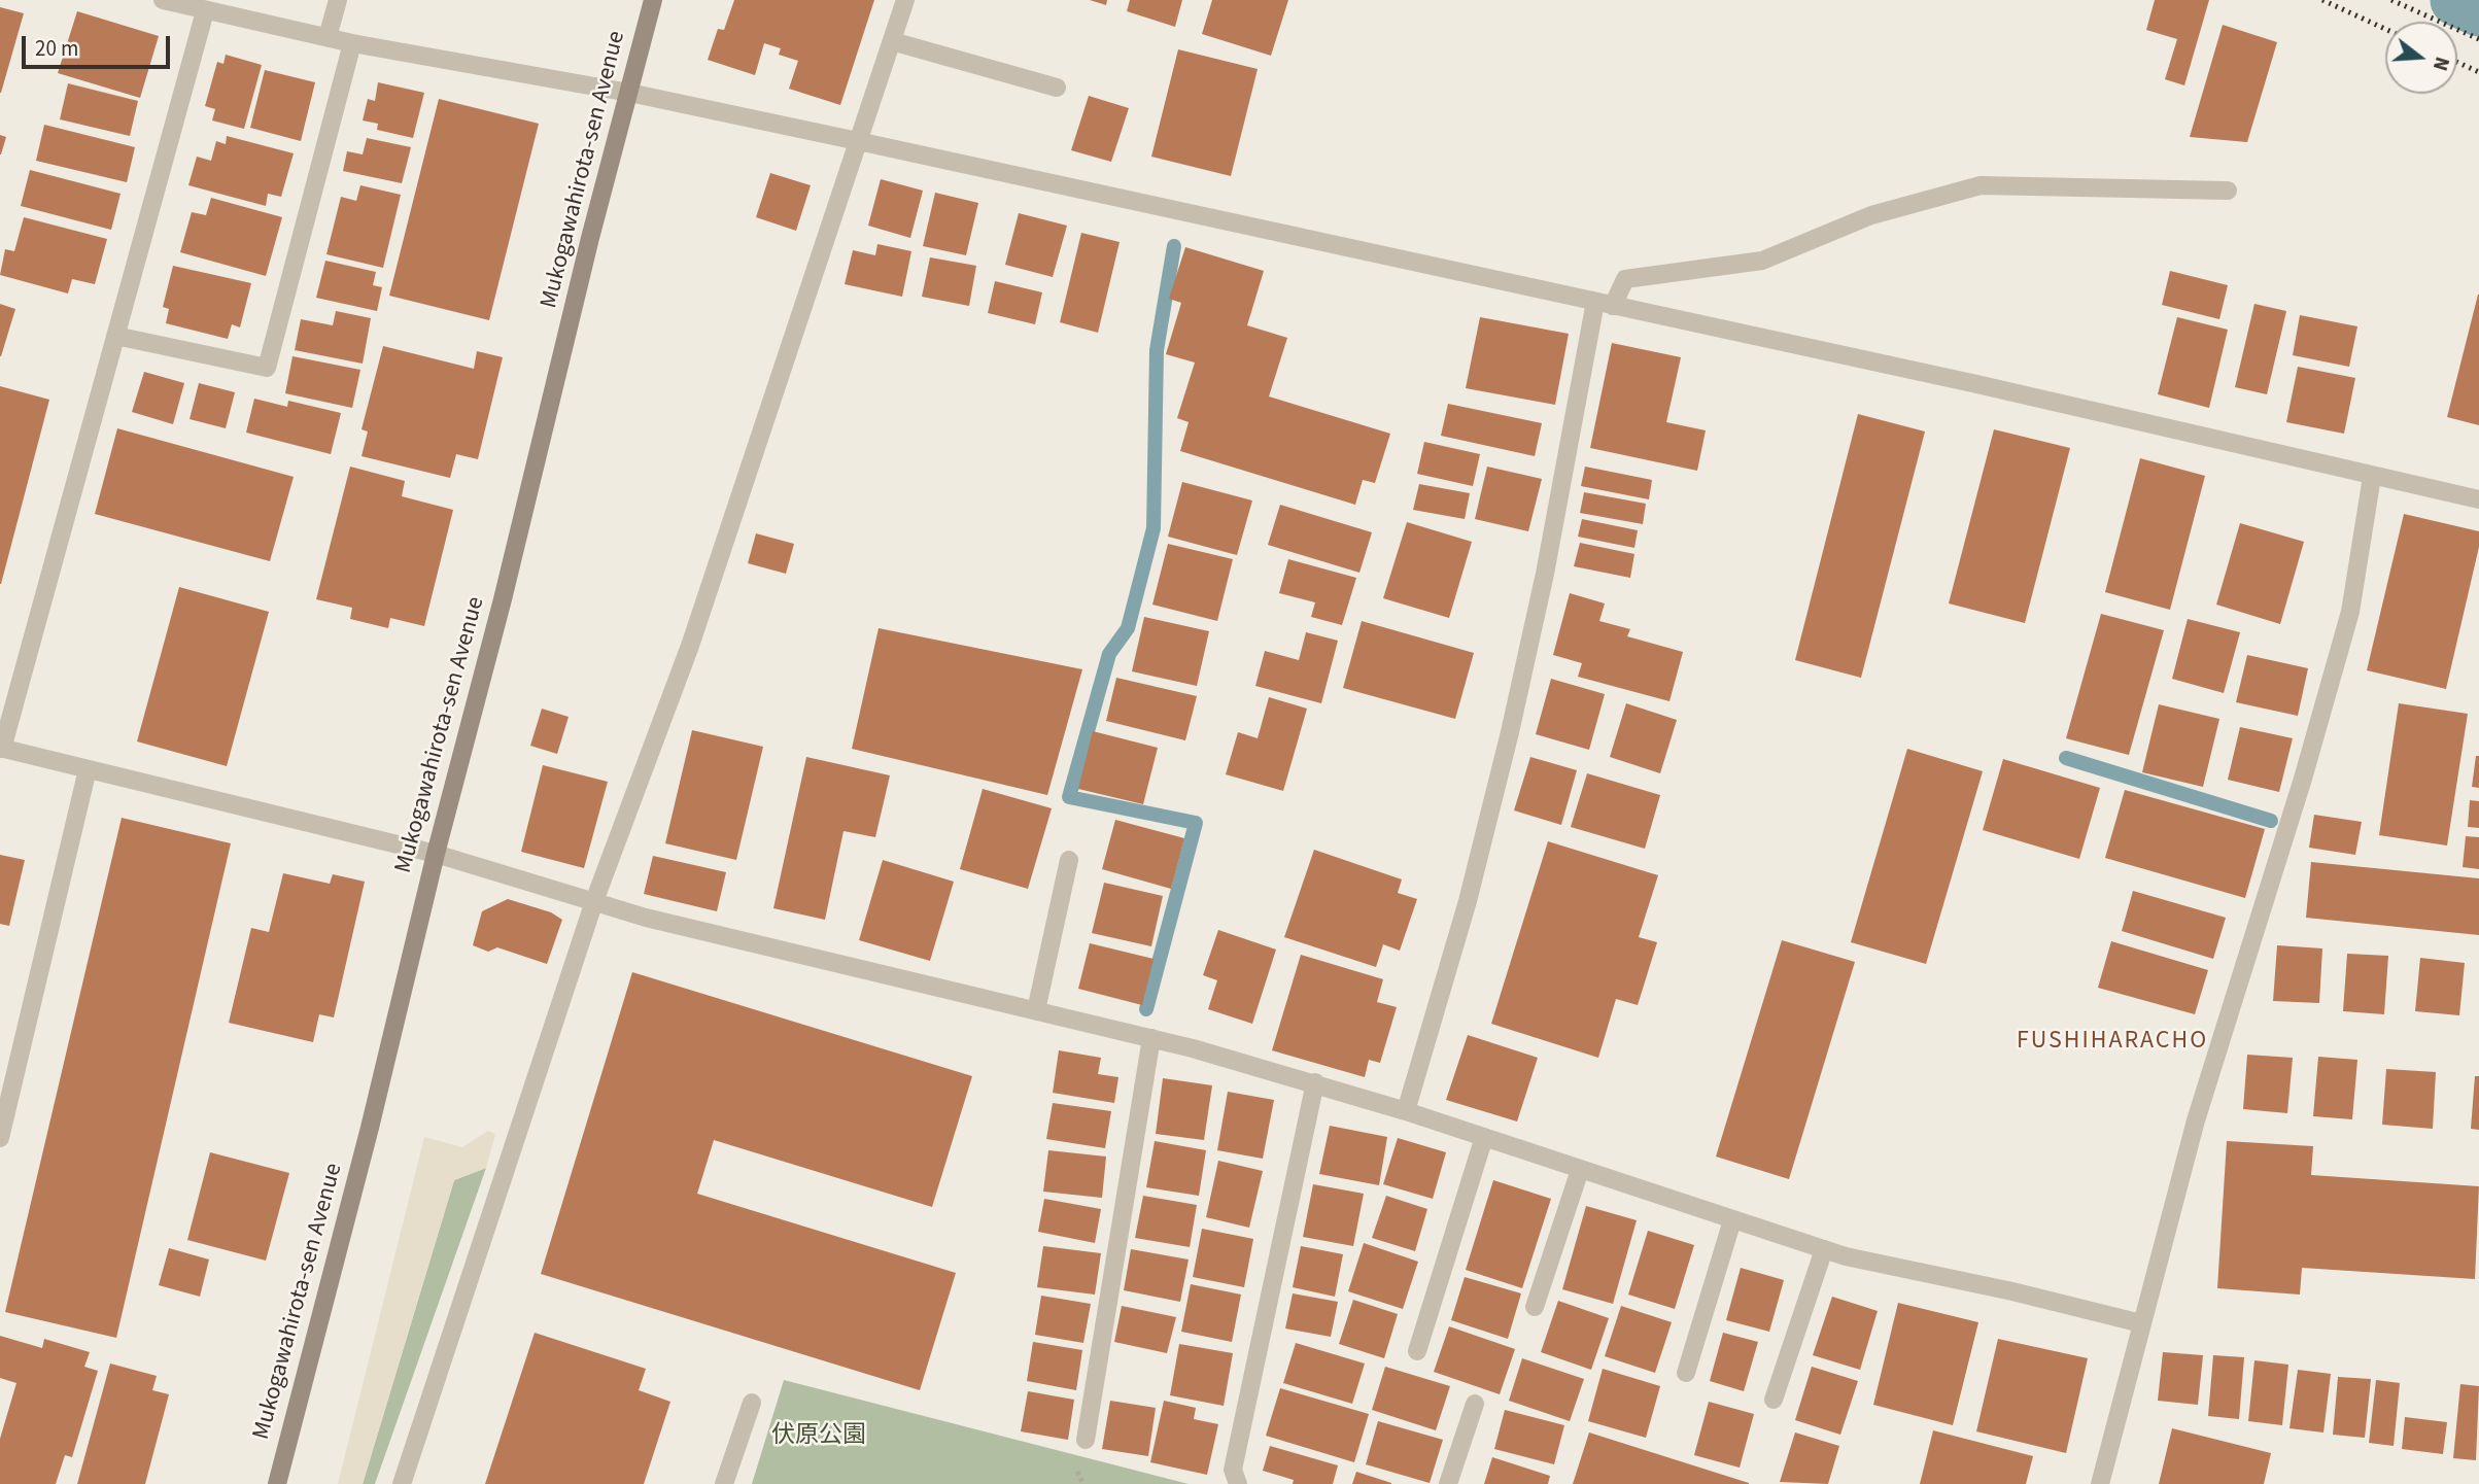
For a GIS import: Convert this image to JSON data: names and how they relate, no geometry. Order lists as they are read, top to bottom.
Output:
{
  "streets": {
    "street": ["Mukogawahirota-sen Avenue"]
  },
  "districts": ["FUSHIHARACHO"],
  "parks": ["伏原公園"],
  "scale_bar": "20 m",
  "north": "right"
}
